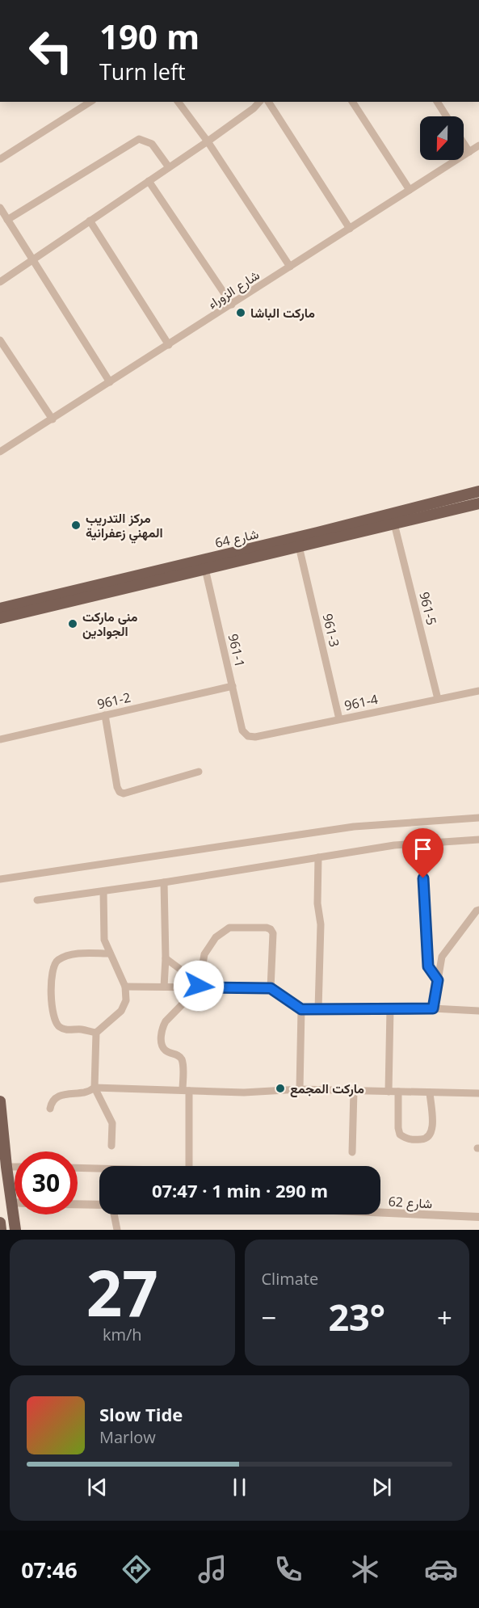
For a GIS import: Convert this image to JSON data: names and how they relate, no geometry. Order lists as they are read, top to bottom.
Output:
{
  "streets": {
    "main road": ["شارع 64"],
    "street": [
      "شارع الزوراء",
      "961-5",
      "961-3",
      "961-1",
      "961-2",
      "961-4",
      "شارع 62"
    ]
  },
  "crossings": [
    ["شارع 64", "961-5"],
    ["شارع 64", "961-3"],
    ["شارع 64", "961-1"],
    ["961-5", "961-4"],
    ["961-3", "961-4"],
    ["961-1", "961-2"],
    ["961-1", "961-4"]
  ],
  "places": [
    "ماركت الباشا",
    "مركز التدريب المهني زعفرانية",
    "مني ماركت الجوادين",
    "ماركت المجمع"
  ],
  "north": "bottom",
  "page": {
    "turn": ["190 m", "Turn left"],
    "limit": "30",
    "trip": "07:47 · 1 min · 290 m",
    "tile": [
      ["27", "km/h"],
      "Climate"
    ],
    "heat": ["−", "23°", "+"],
    "song": ["Slow Tide", "Marlow"],
    "tabs": "07:46"
  }
}
